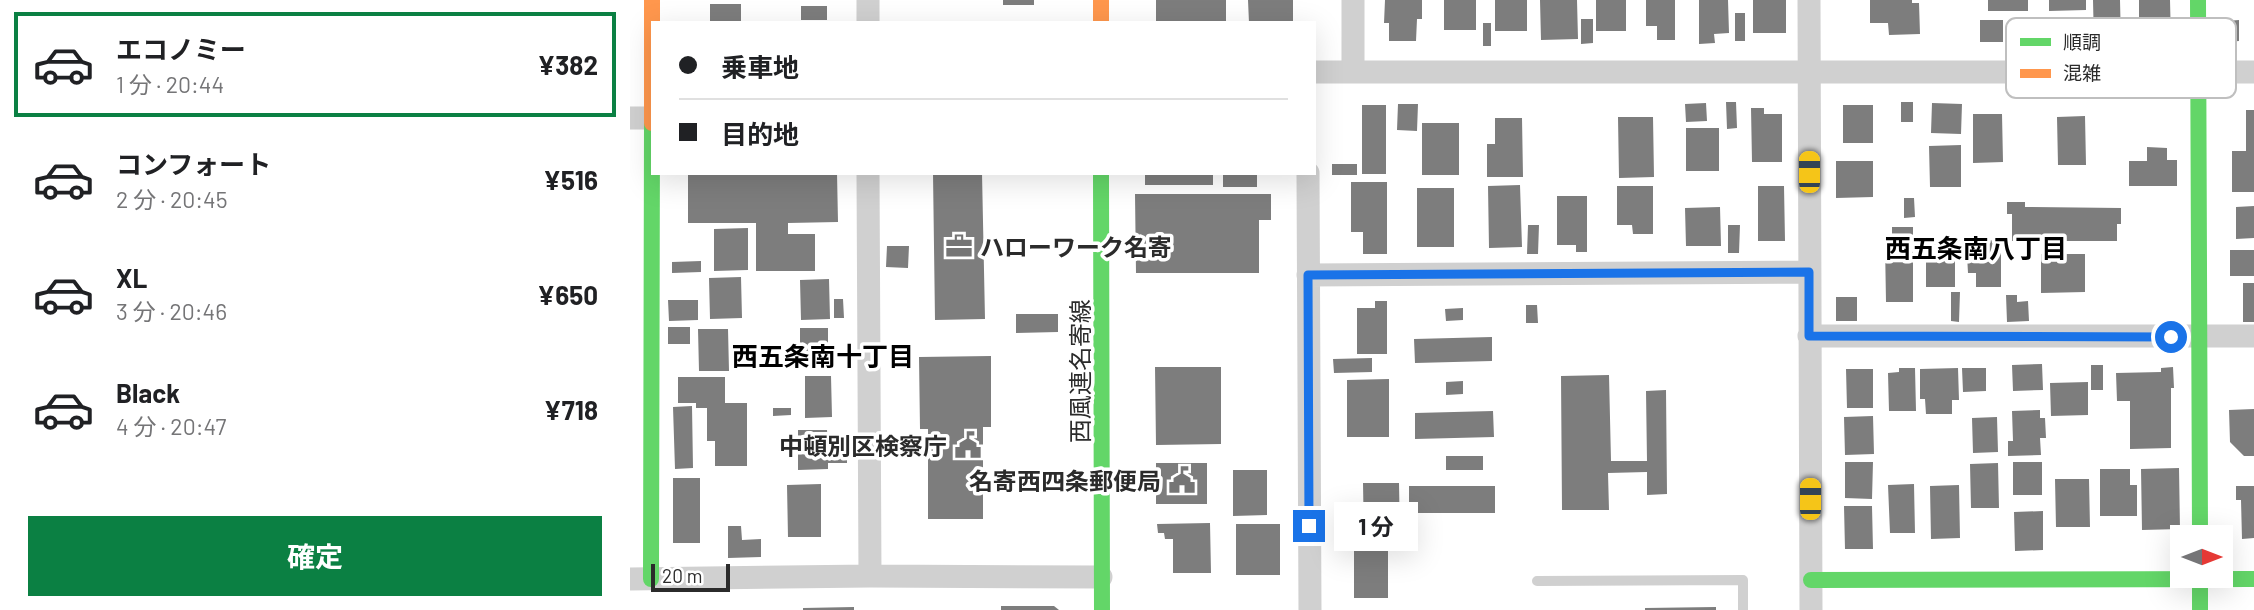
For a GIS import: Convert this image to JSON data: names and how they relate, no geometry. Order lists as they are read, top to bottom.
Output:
{
  "streets": {
    "street": ["西風連名寄線"]
  },
  "districts": ["西五条南八丁目", "西五条南十丁目"],
  "places": {
    "office": ["ハローワーク名寄"],
    "public building": ["中頓別区検察庁", "名寄西四条郵便局"]
  },
  "legend": ["順調", "混雑"],
  "scale_bar": "20 m",
  "north": "right",
  "page": {
    "list": [
      {
        "name": "エコノミー",
        "note": "1 分 · 20:44",
        "value": "¥382"
      },
      {
        "name": "コンフォート",
        "note": "2 分 · 20:45",
        "value": "¥516"
      },
      {
        "name": "XL",
        "note": "3 分 · 20:46",
        "value": "¥650"
      },
      {
        "name": "Black",
        "note": "4 分 · 20:47",
        "value": "¥718"
      }
    ],
    "banner": ["乗車地", "目的地"],
    "buttons": "確定",
    "bubble": "1 分",
    "scale": "20 m"
  }
}
